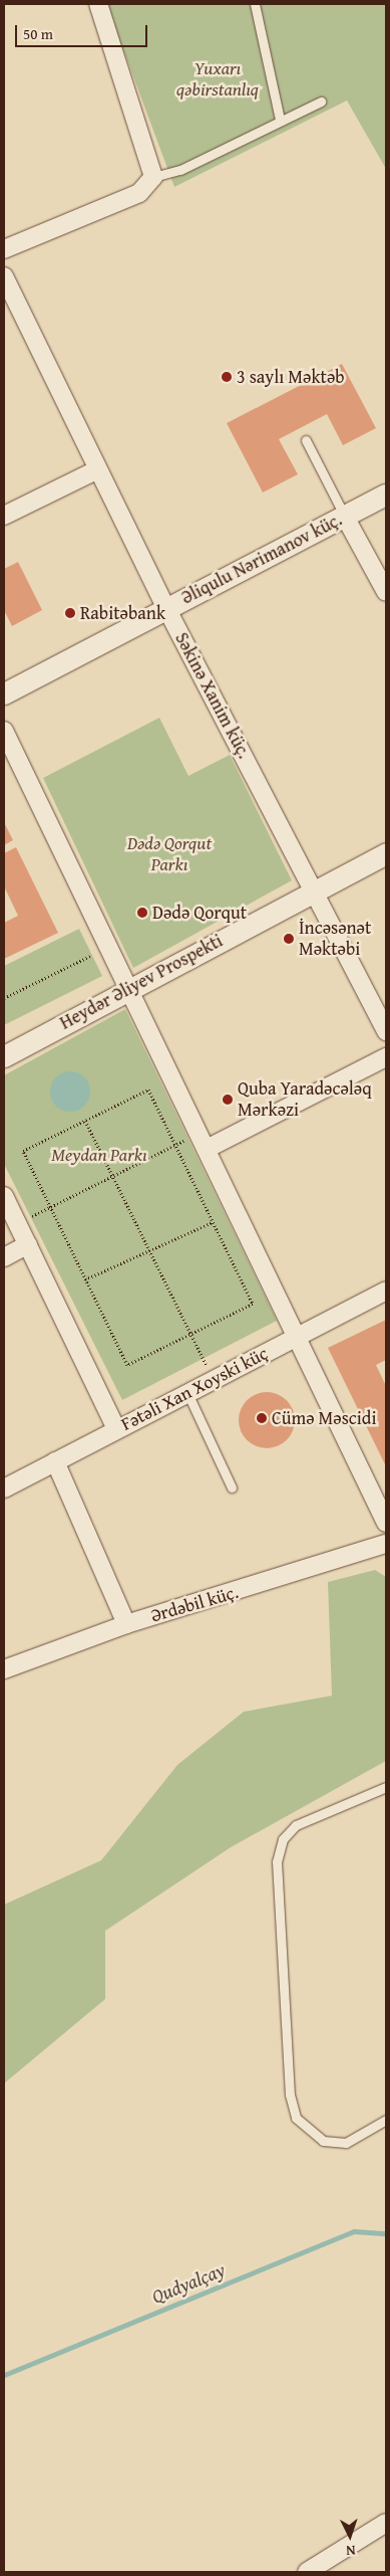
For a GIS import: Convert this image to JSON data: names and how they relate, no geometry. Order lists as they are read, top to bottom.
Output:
{
  "streets": {
    "street": [
      "Əliqulu Nərimanov küç.",
      "Səkinə Xanim küç.",
      "Heydər Əliyev Prospekti",
      "Fətəli Xan Xoyski küç",
      "Ərdəbil küç."
    ]
  },
  "crossings": [
    ["Əliqulu Nərimanov küç.", "Səkinə Xanim küç."],
    ["Səkinə Xanim küç.", "Heydər Əliyev Prospekti"]
  ],
  "water": ["Qudyalçay"],
  "parks": ["Yuxarı qəbirstanlıq", "Dədə Qorqut Parkı", "Meydan Parkı"],
  "places": [
    "3 saylı Məktəb",
    "Rabitəbank",
    "Dədə Qorqut",
    "İncəsənət Məktəbi",
    "Quba Yaradəcələq Mərkəzi",
    "Cümə Məscidi"
  ],
  "scale_bar": "50 m",
  "north": "bottom"
}
